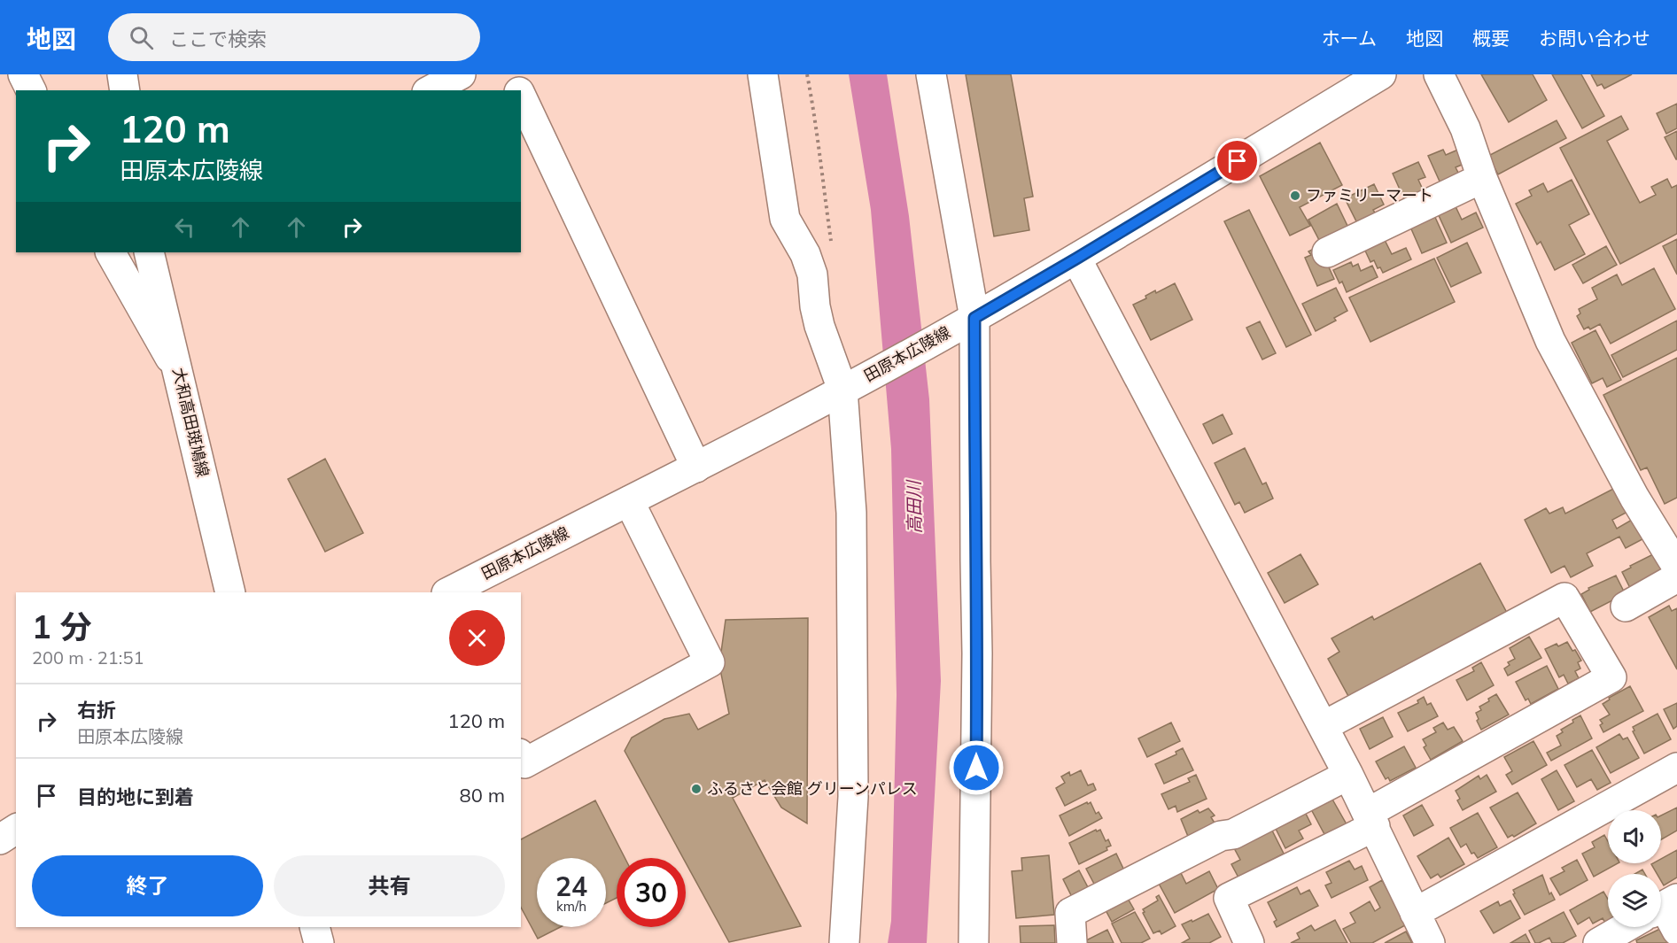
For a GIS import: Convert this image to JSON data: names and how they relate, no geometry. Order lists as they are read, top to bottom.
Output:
{
  "streets": {
    "street": ["田原本広陵線", "大和高田斑鳩線"]
  },
  "water": ["高田川"],
  "places": ["ファミリーマート", "ふるさと会館 グリーンパレス"],
  "page": {
    "header": "地図",
    "search": "ここで検索",
    "nav": [
      "ホーム",
      "地図",
      "概要",
      "お問い合わせ"
    ],
    "turn": ["120 m", "田原本広陵線"],
    "heading": ["1 分", "200 m · 21:51"],
    "list": [
      {
        "name": "右折",
        "note": "田原本広陵線",
        "value": "120 m"
      },
      {
        "name": "目的地に到着",
        "value": "80 m"
      }
    ],
    "buttons": ["終了", "共有"],
    "speed": "24 km/h",
    "limit": "30"
  }
}
